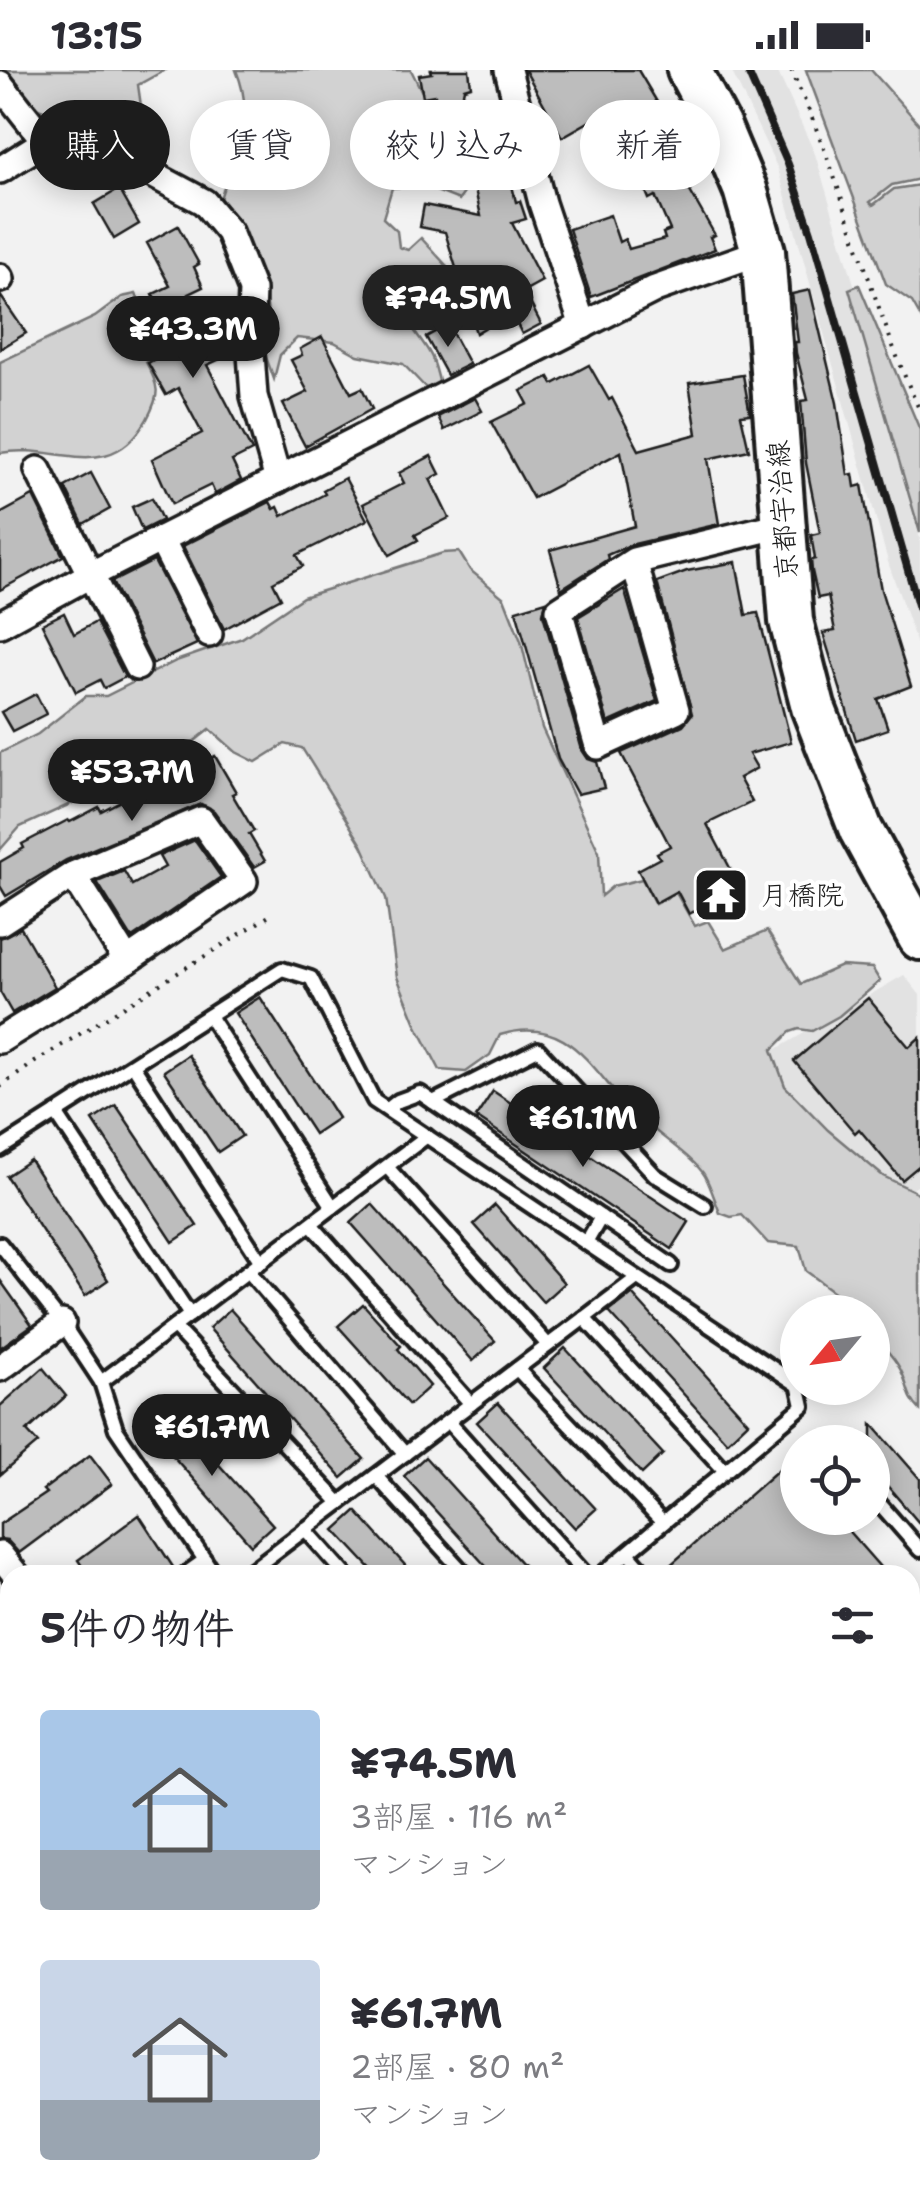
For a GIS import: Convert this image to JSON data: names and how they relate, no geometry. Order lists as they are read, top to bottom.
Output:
{
  "streets": {
    "main road": ["京都宇治線"]
  },
  "places": {
    "temple": ["月橋院"]
  },
  "north": "bottom left",
  "page": {
    "status": "13:15",
    "chip": [
      "購入",
      "賃貸",
      "絞り込み",
      "新着"
    ],
    "price": [
      "¥74.5M",
      "¥43.3M",
      "¥53.7M",
      "¥61.1M",
      "¥61.7M"
    ],
    "heading": "5件の物件",
    "list": [
      {
        "name": "¥74.5M",
        "note": "3部屋 · 116 m² · マンション"
      },
      {
        "name": "¥61.7M",
        "note": "2部屋 · 80 m² · マンション"
      }
    ]
  }
}
